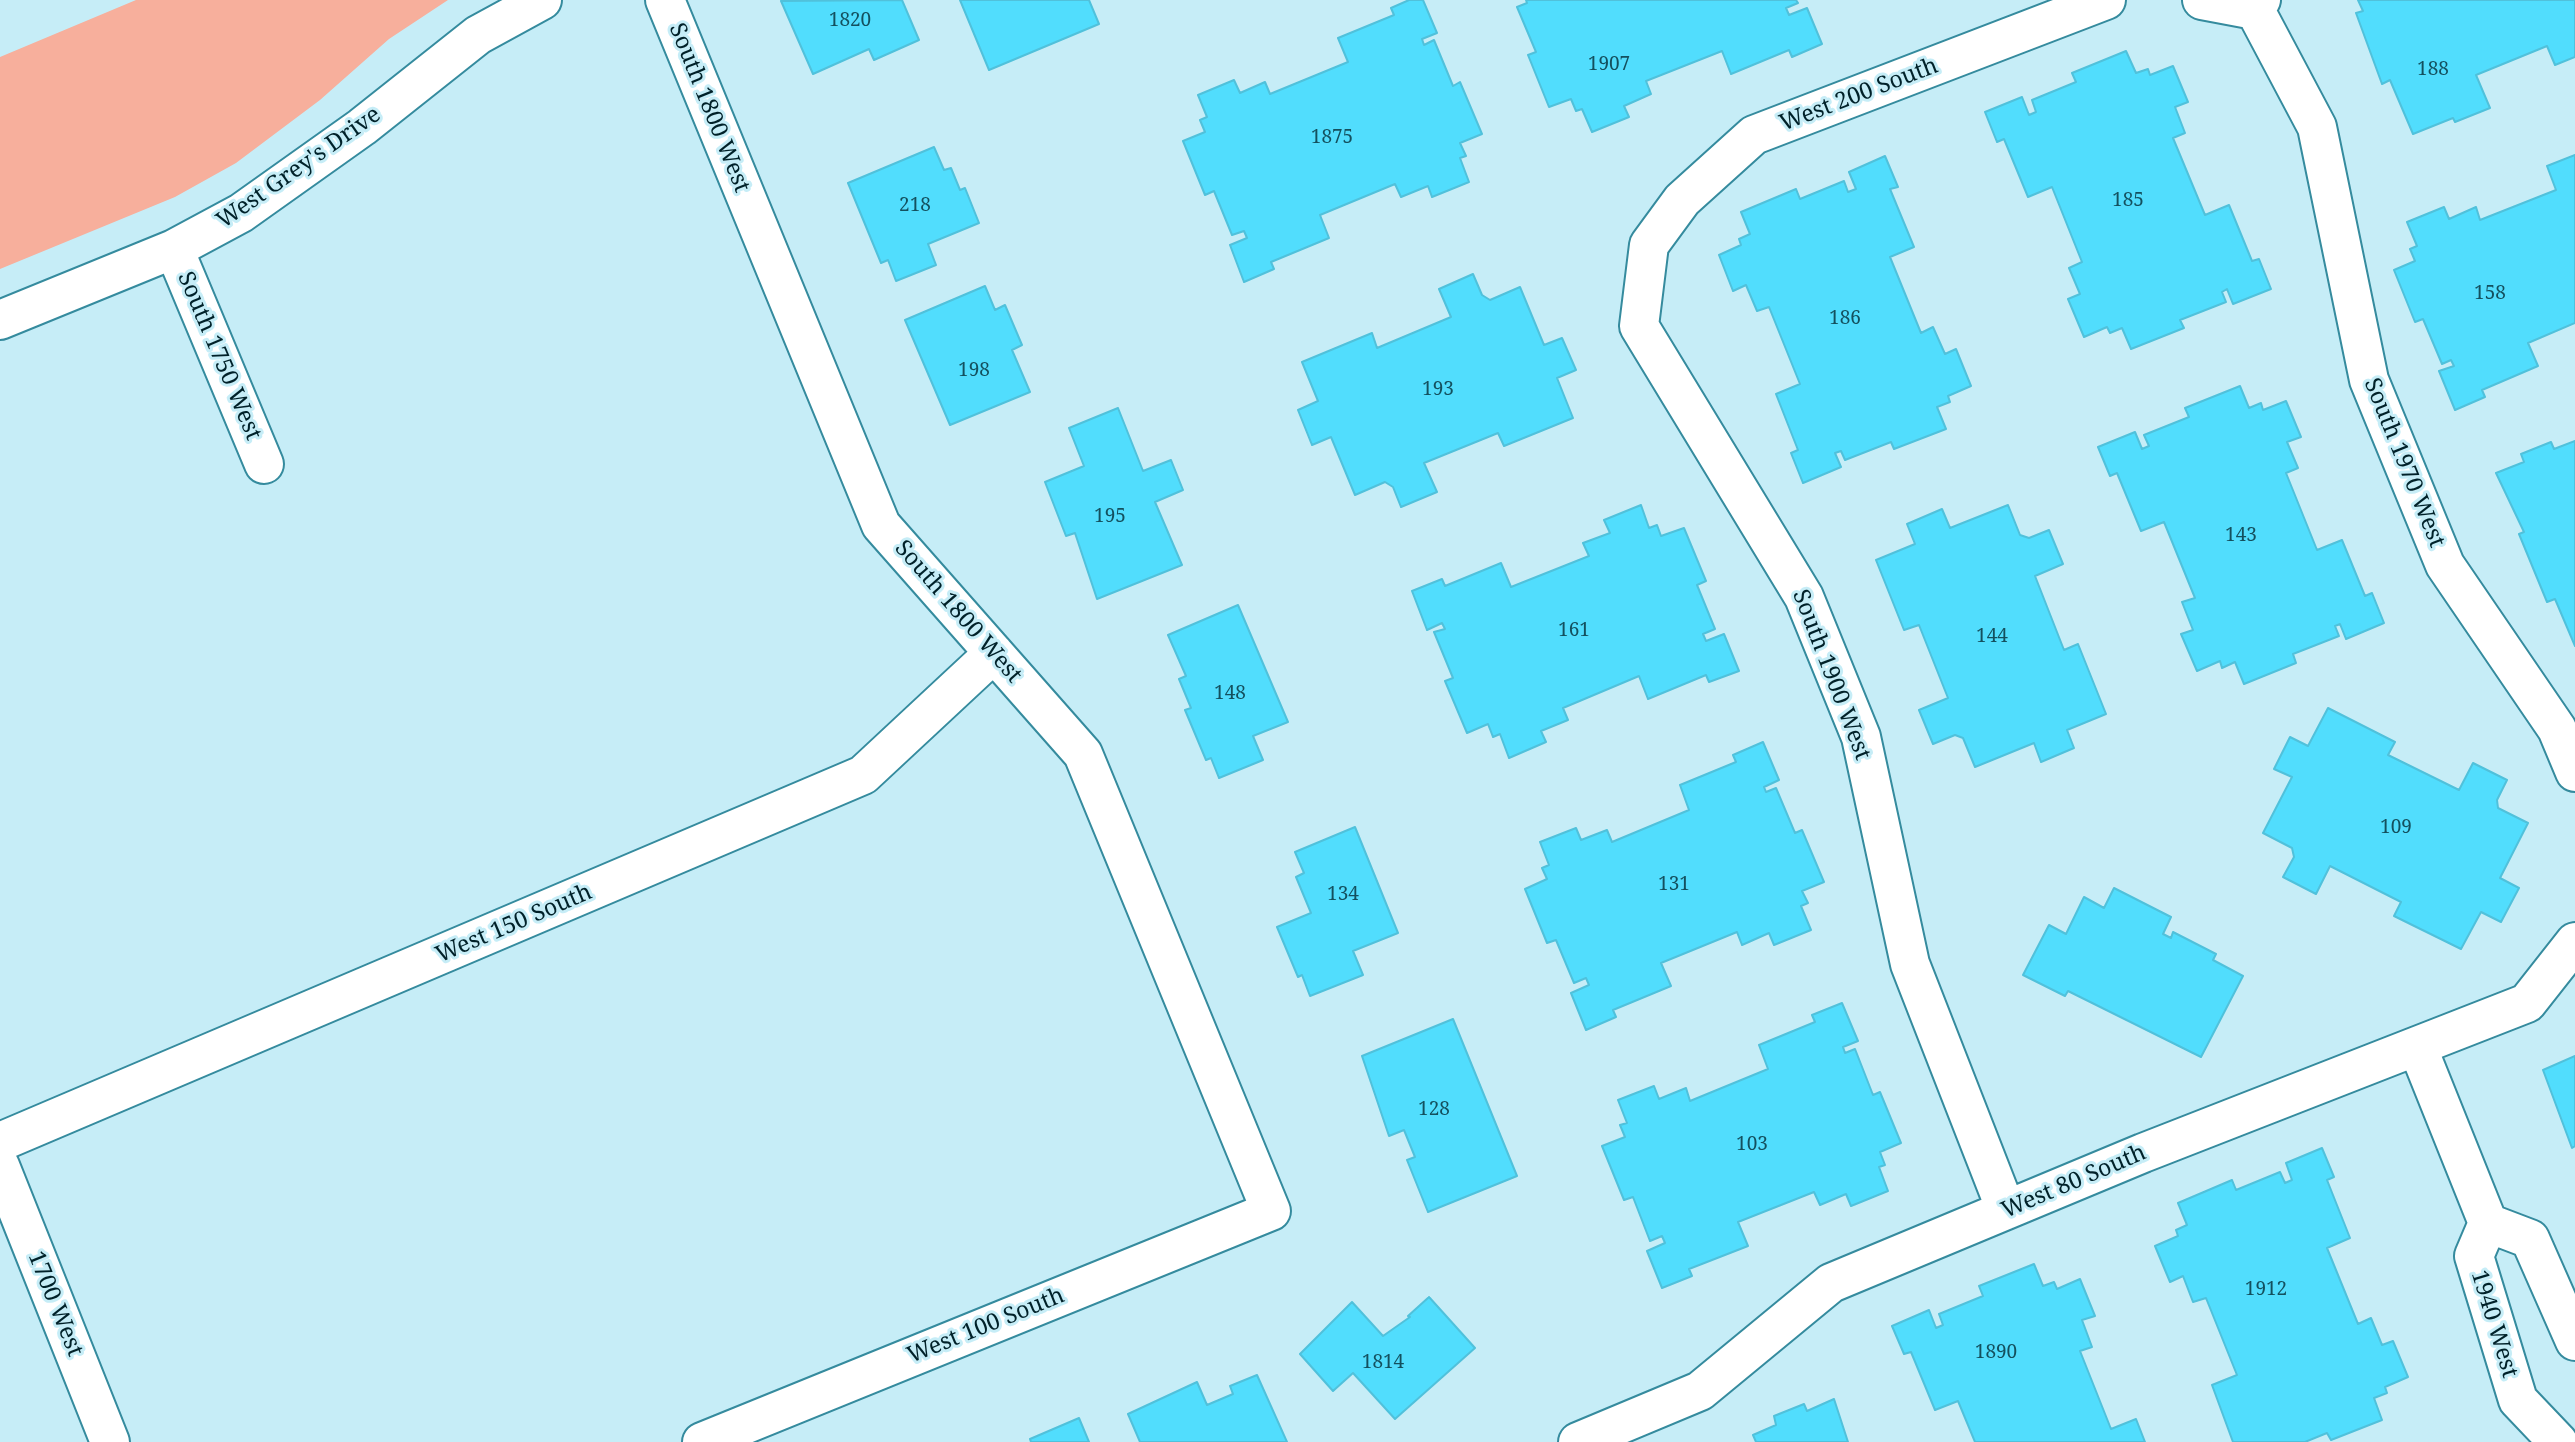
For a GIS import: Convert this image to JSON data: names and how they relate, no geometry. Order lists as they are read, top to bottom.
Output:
{
  "streets": {
    "street": [
      "West 200 South",
      "South 1800 West",
      "West Grey's Drive",
      "South 1750 West",
      "South 1970 West",
      "South 1900 West",
      "West 150 South",
      "West 80 South",
      "1700 West",
      "1940 West",
      "West 100 South"
    ]
  },
  "crossings": [
    ["West 200 South", "South 1900 West"],
    ["South 1800 West", "West 150 South"],
    ["South 1800 West", "West 100 South"],
    ["West Grey's Drive", "South 1750 West"],
    ["South 1900 West", "West 80 South"]
  ],
  "house_numbers": [
    "1820",
    "1907",
    "188",
    "1875",
    "185",
    "218",
    "158",
    "186",
    "198",
    "193",
    "195",
    "143",
    "161",
    "144",
    "148",
    "109",
    "131",
    "134",
    "128",
    "103",
    "1912",
    "1890",
    "1814"
  ]
}
